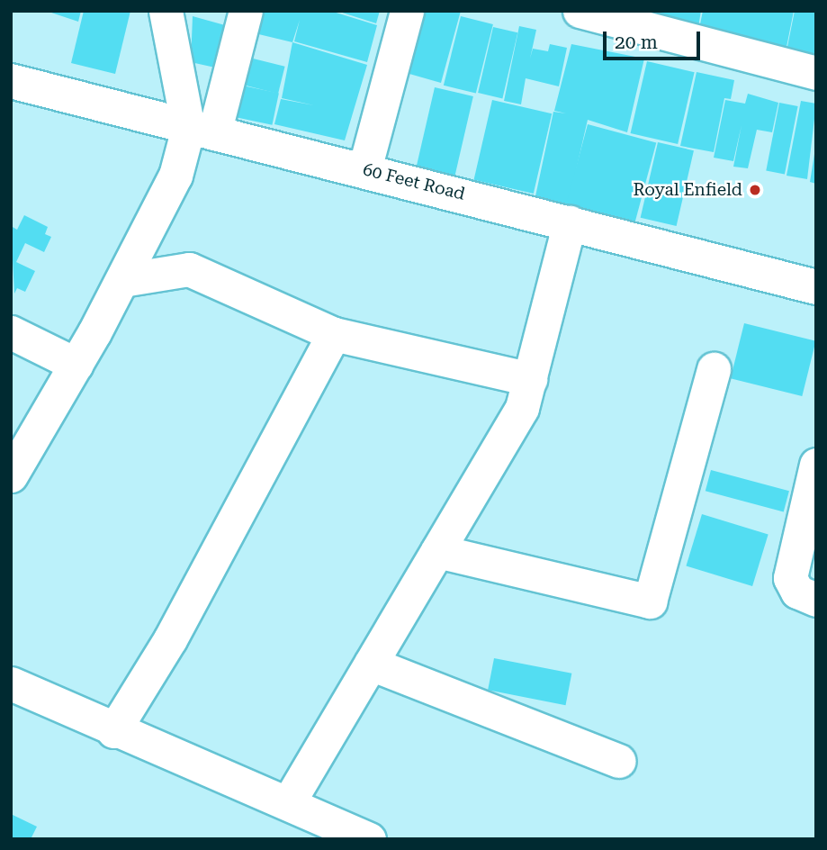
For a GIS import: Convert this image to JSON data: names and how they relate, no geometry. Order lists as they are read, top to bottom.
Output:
{
  "streets": {
    "main road": ["60 Feet Road"]
  },
  "places": ["Royal Enfield"],
  "scale_bar": "20 m"
}
